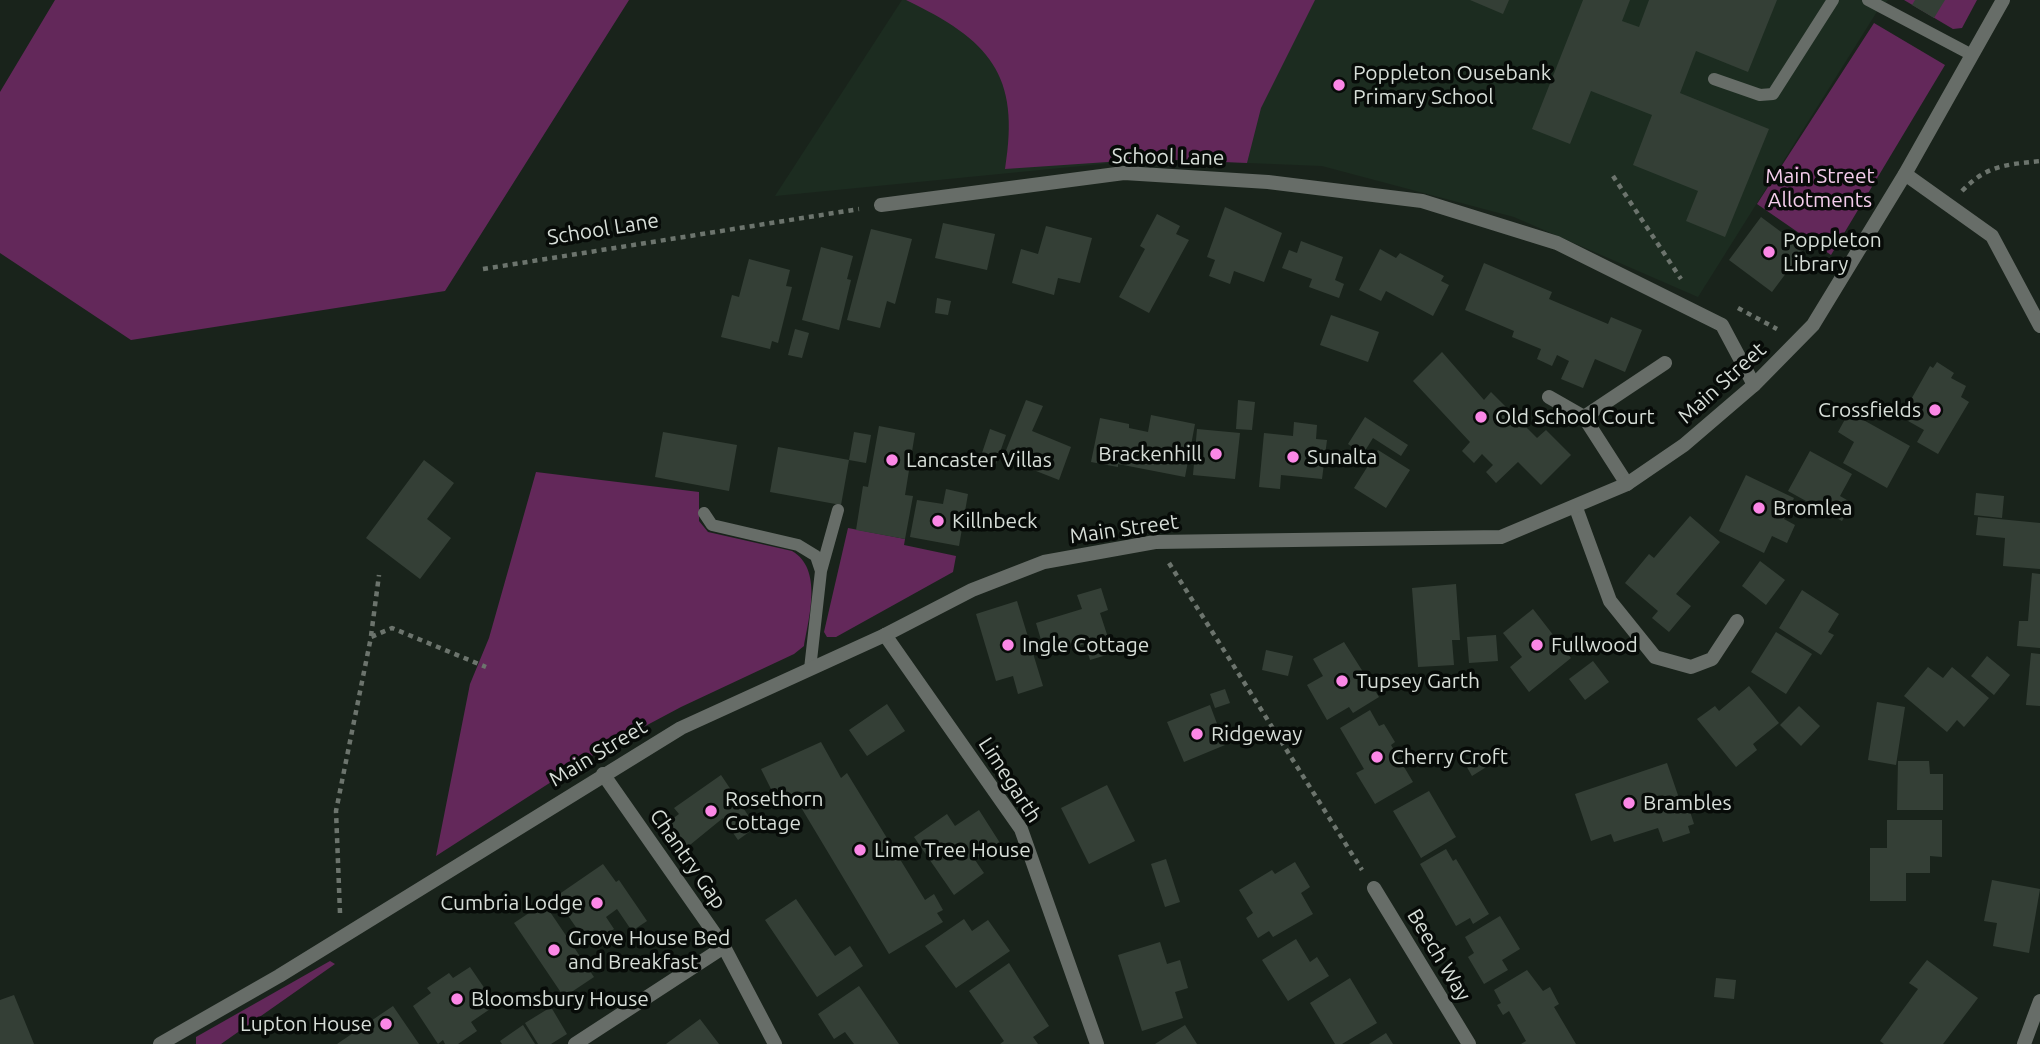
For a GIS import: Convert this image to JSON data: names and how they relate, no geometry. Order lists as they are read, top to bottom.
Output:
{
  "streets": {
    "street": [
      "School Lane",
      "Main Street",
      "Limegarth",
      "Chantry Gap",
      "Beech Way"
    ]
  },
  "crossings": [
    ["School Lane", "Main Street"],
    ["Main Street", "Limegarth"],
    ["Main Street", "Chantry Gap"]
  ],
  "parks": ["Main Street Allotments"],
  "places": [
    "Poppleton Ousebank Primary School",
    "Poppleton Library",
    "Crossfields",
    "Old School Court",
    "Brackenhill",
    "Sunalta",
    "Lancaster Villas",
    "Bromlea",
    "Killnbeck",
    "Ingle Cottage",
    "Fullwood",
    "Tupsey Garth",
    "Ridgeway",
    "Cherry Croft",
    "Brambles",
    "Rosethorn Cottage",
    "Lime Tree House",
    "Cumbria Lodge",
    "Grove House Bed and Breakfast",
    "Bloomsbury House",
    "Lupton House"
  ]
}
